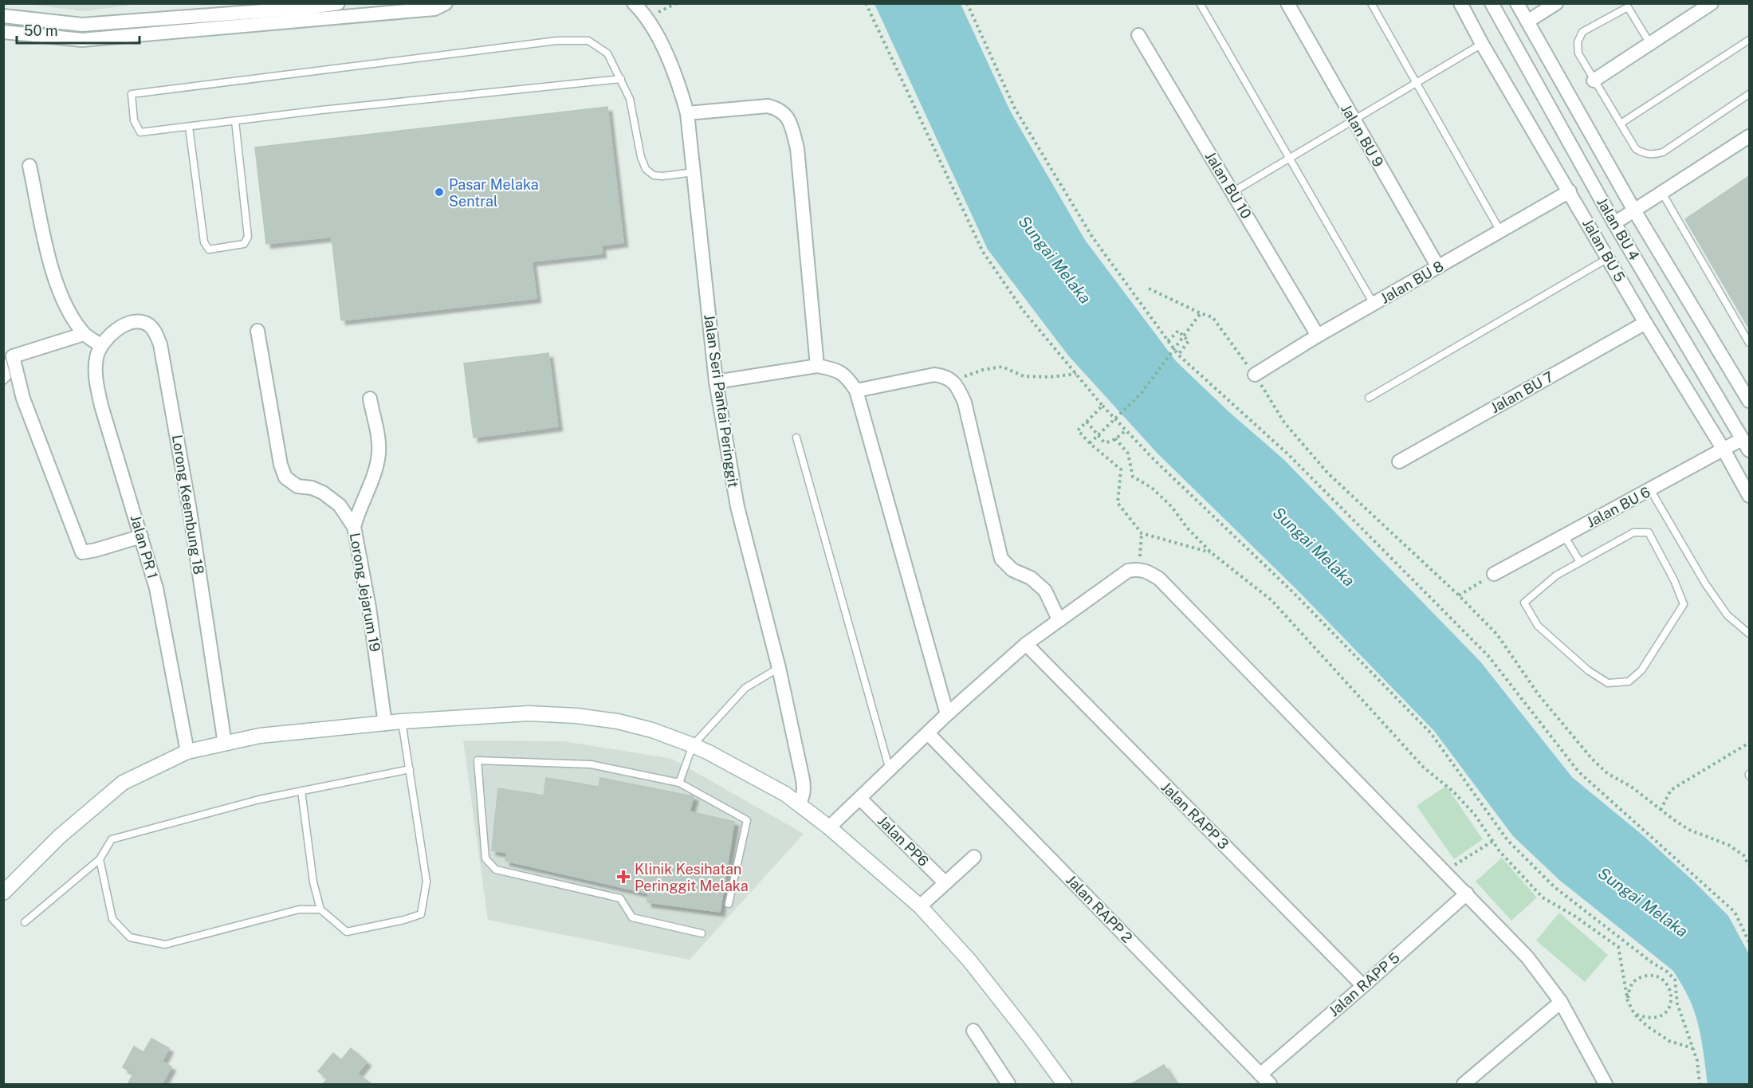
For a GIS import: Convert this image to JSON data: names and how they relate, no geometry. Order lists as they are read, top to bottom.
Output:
{
  "streets": {
    "street": [
      "Jalan BU 9",
      "Jalan BU 10",
      "Jalan BU 4",
      "Jalan BU 5",
      "Jalan BU 8",
      "Jalan BU 7",
      "Jalan Seri Pantai Peringgit",
      "Lorong Keembung 18",
      "Jalan BU 6",
      "Jalan PR 1",
      "Lorong Jejarum 19",
      "Jalan RAPP 3",
      "Jalan PP6",
      "Jalan RAPP 2",
      "Jalan RAPP 5"
    ]
  },
  "crossings": [
    ["Jalan BU 9", "Jalan BU 8"],
    ["Jalan BU 10", "Jalan BU 8"],
    ["Jalan BU 4", "Jalan BU 6"],
    ["Jalan BU 5", "Jalan BU 8"],
    ["Jalan BU 5", "Jalan BU 7"],
    ["Jalan BU 5", "Jalan BU 6"],
    ["Lorong Keembung 18", "Jalan PR 1"],
    ["Jalan RAPP 3", "Jalan RAPP 5"],
    ["Jalan RAPP 2", "Jalan RAPP 5"]
  ],
  "water": ["Sungai Melaka"],
  "places": {
    "other": ["Pasar Melaka Sentral"],
    "health": ["Klinik Kesihatan Peringgit Melaka"]
  },
  "scale_bar": "50 m"
}
